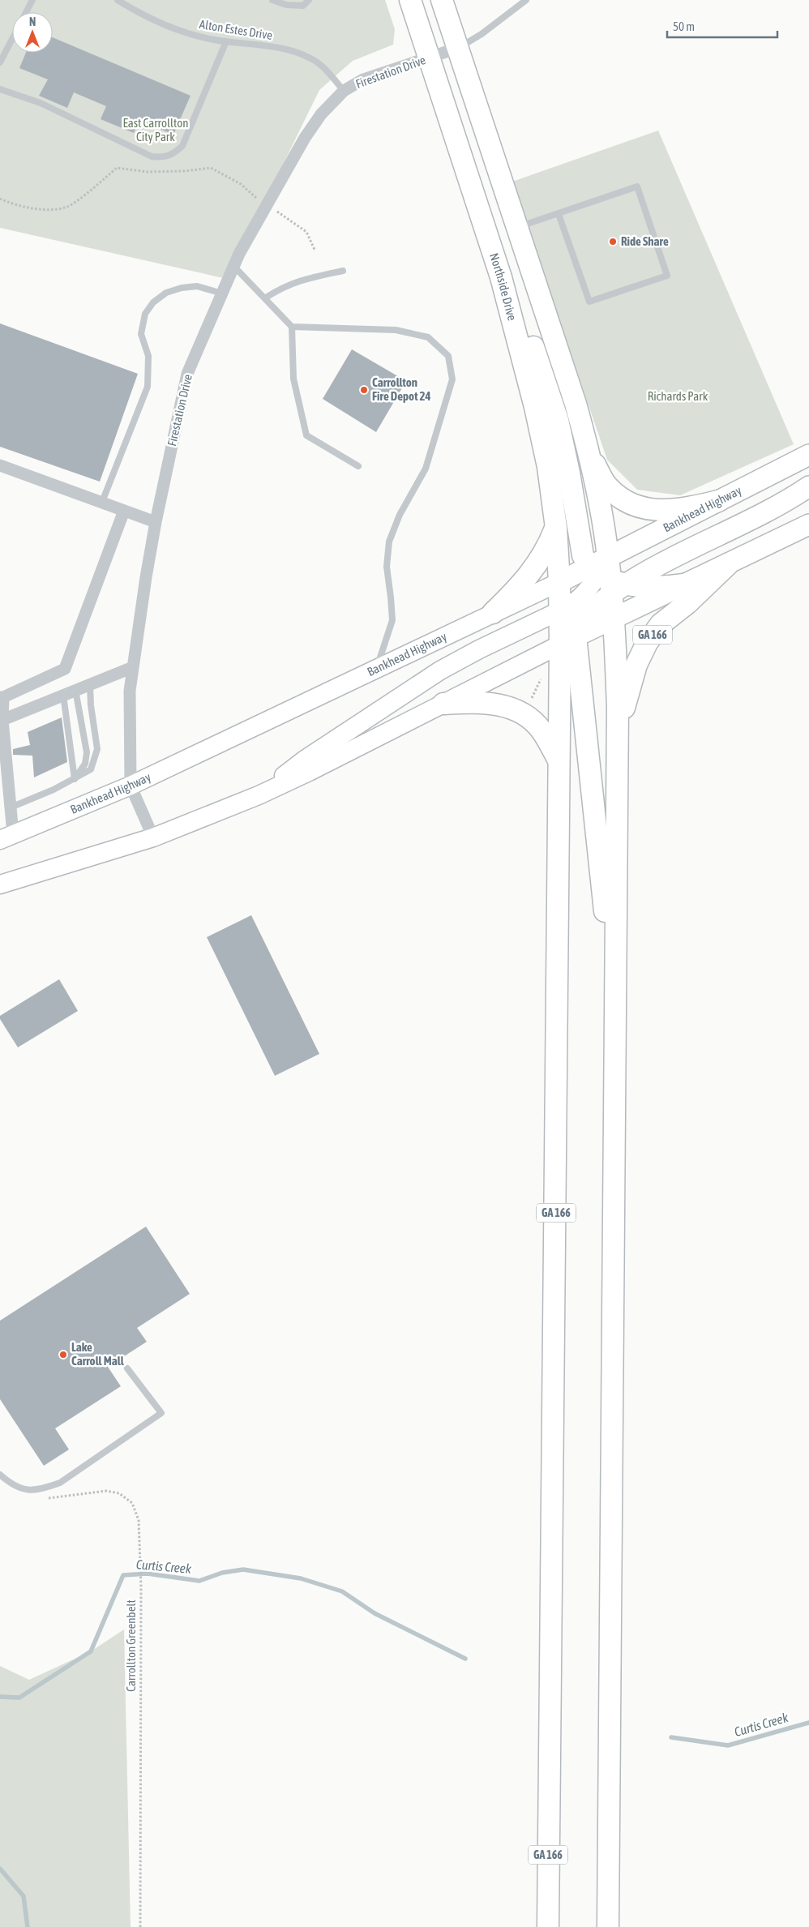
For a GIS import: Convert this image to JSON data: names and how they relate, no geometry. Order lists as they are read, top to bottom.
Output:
{
  "streets": {
    "highway": ["Northside Drive", "GA 166"],
    "main road": ["Bankhead Highway"],
    "street": ["Firestation Drive"],
    "lane": ["Alton Estes Drive"],
    "path": ["Carrollton Greenbelt"]
  },
  "crossings": [
    ["Alton Estes Drive", "Firestation Drive"],
    ["Firestation Drive", "Northside Drive"],
    ["Firestation Drive", "Bankhead Highway"],
    ["Northside Drive", "Bankhead Highway"],
    ["Northside Drive", "GA 166"]
  ],
  "water": ["Curtis Creek"],
  "parks": ["East Carrollton City Park", "Richards Park"],
  "places": ["Ride Share", "Carrollton Fire Depot 24", "Lake Carroll Mall"],
  "scale_bar": "50 m",
  "north": "top"
}
